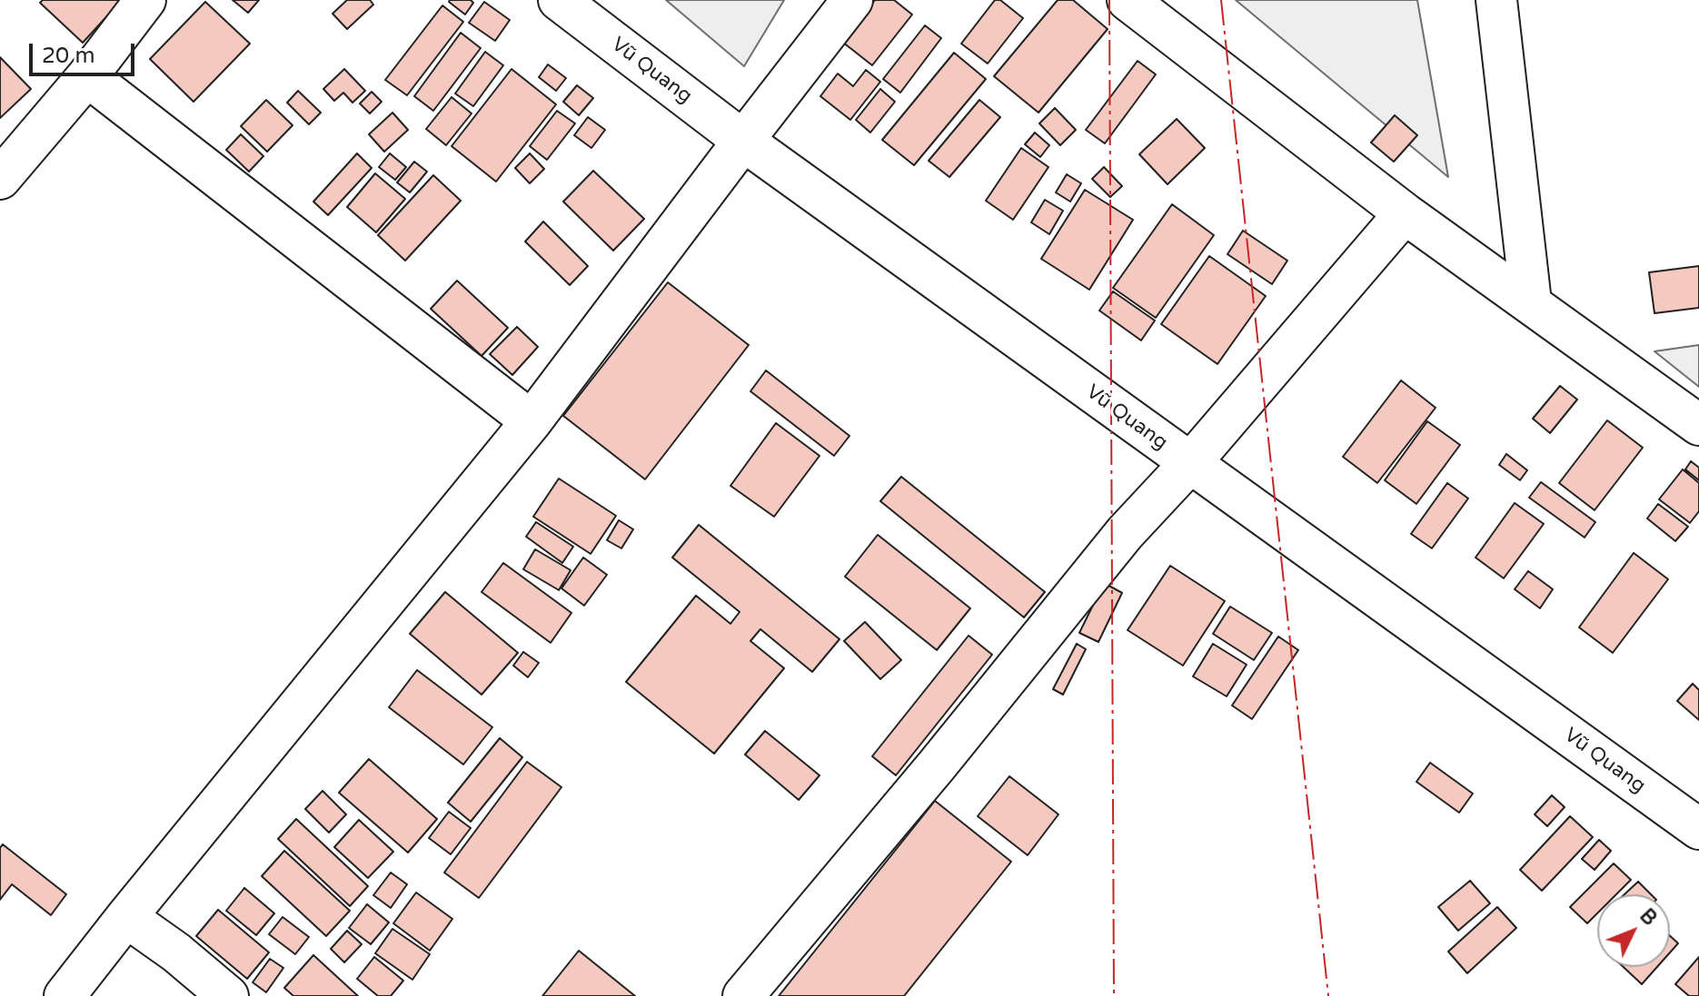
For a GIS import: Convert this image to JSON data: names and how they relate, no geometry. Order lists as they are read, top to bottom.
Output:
{
  "streets": {
    "street": ["Vũ Quang"]
  },
  "scale_bar": "20 m",
  "north": "top right"
}
